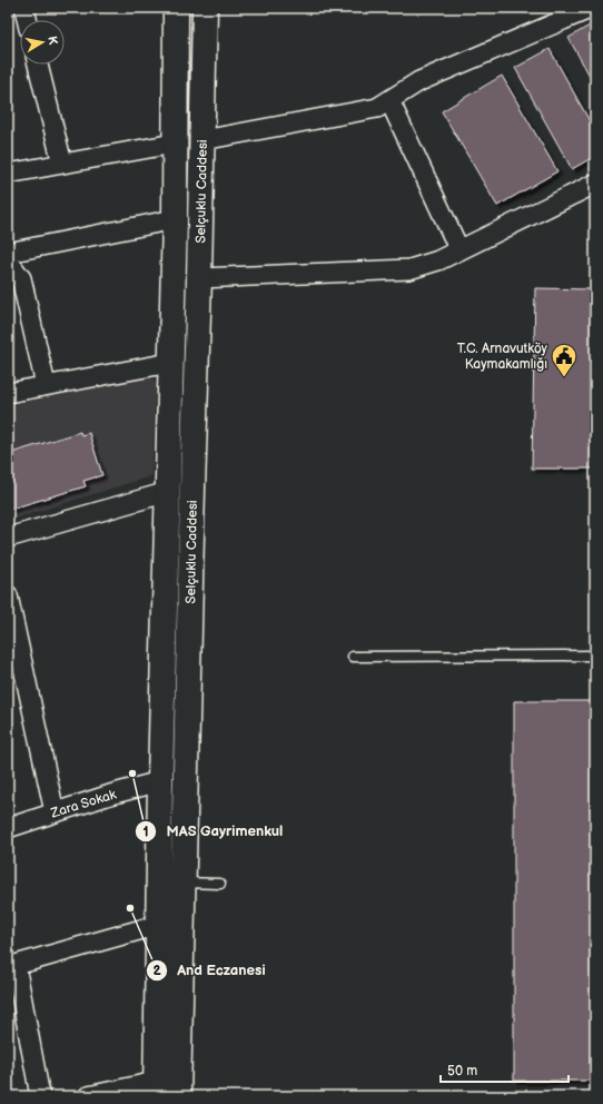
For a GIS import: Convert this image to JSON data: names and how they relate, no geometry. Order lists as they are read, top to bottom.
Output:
{
  "streets": {
    "main road": ["Selçuklu Caddesi"],
    "street": ["Zara Sokak"]
  },
  "crossings": [
    ["Selçuklu Caddesi", "Zara Sokak"]
  ],
  "places": {
    "public building": ["T.C. Arnavutköy Kaymakamlığı"],
    "other": ["MAS Gayrimenkul", "And Eczanesi"]
  },
  "scale_bar": "50 m",
  "north": "right"
}
